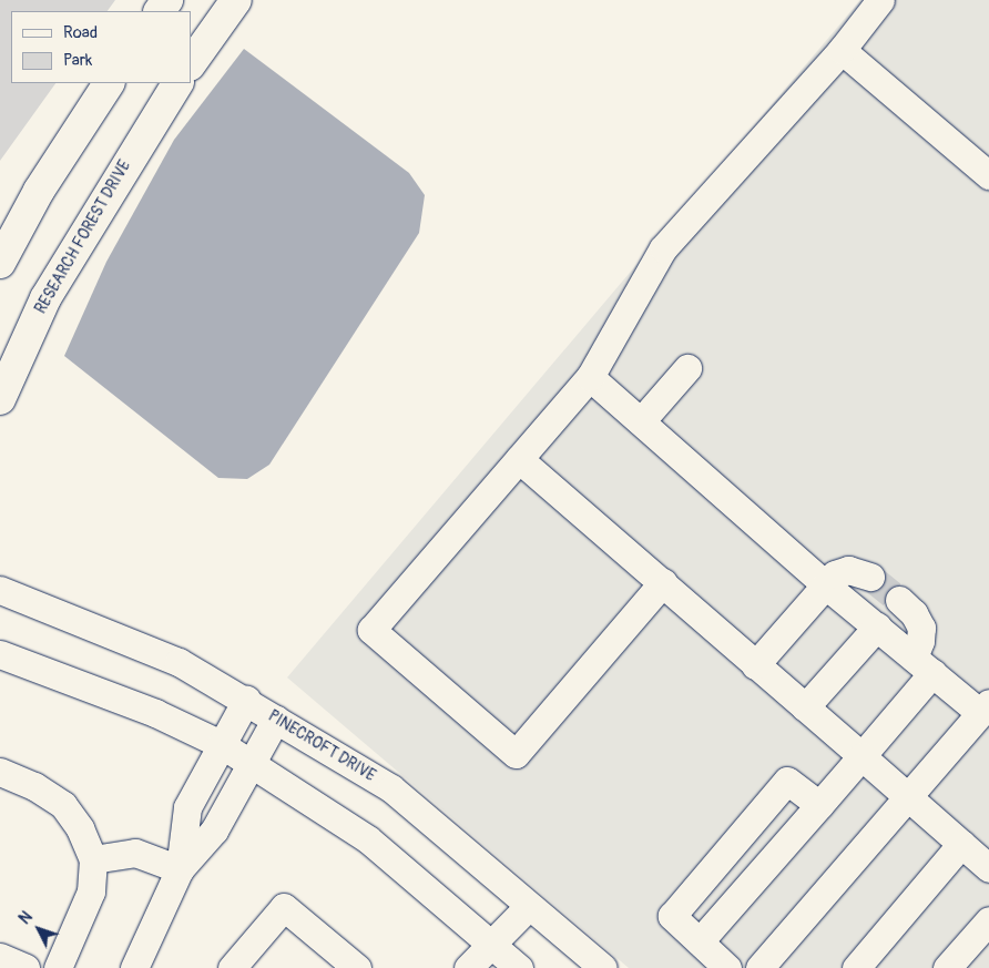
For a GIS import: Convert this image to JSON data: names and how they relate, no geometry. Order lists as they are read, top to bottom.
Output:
{
  "streets": {
    "main road": ["RESEARCH FOREST DRIVE"],
    "street": ["PINECROFT DRIVE"]
  },
  "legend": ["Road", "Park"],
  "north": "top left"
}
